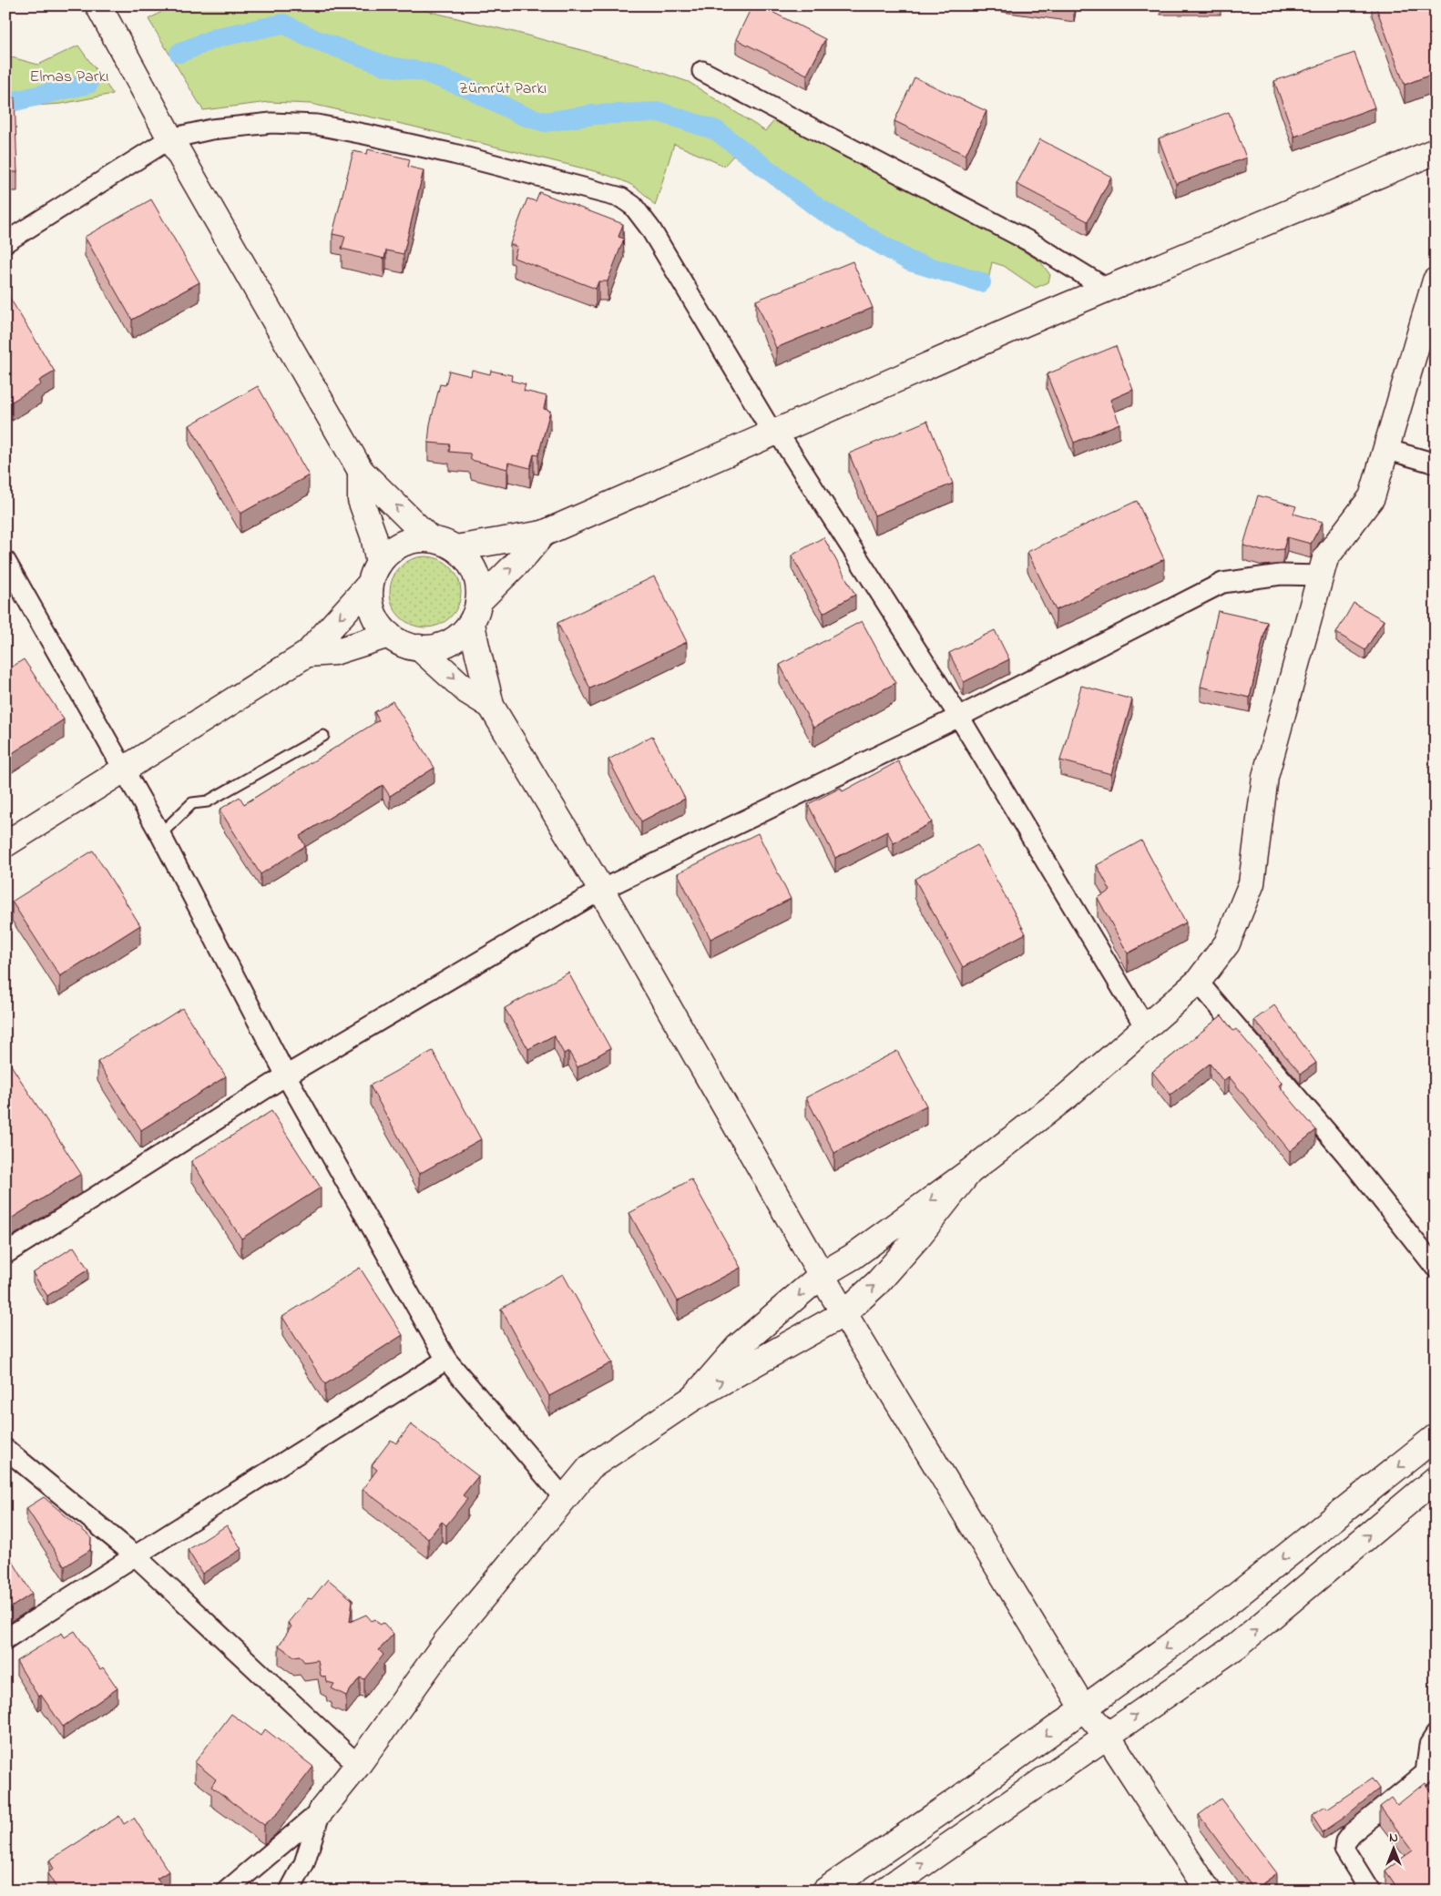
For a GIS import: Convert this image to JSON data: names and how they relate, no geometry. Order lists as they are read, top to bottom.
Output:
{
  "parks": ["Elmas Parkı", "Zümrüt Parkı"],
  "north": "top"
}
